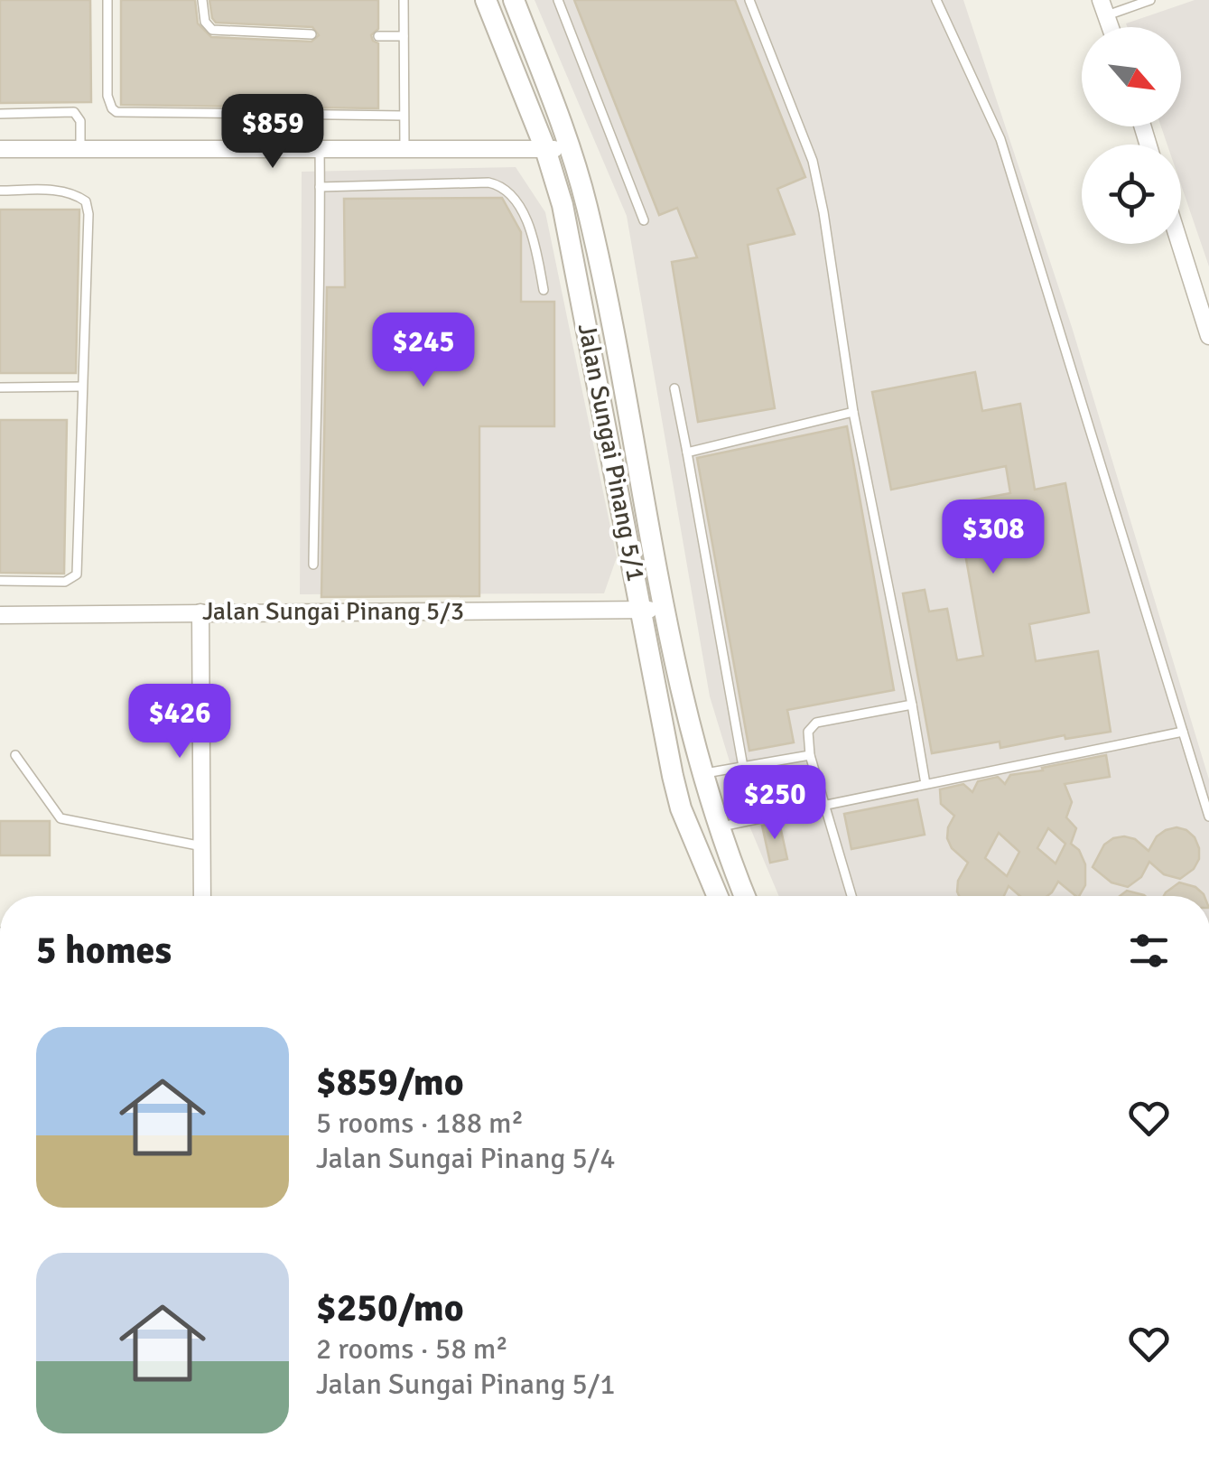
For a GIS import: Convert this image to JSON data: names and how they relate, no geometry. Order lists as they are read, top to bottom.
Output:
{
  "streets": {
    "street": ["Jalan Sungai Pinang 5/1", "Jalan Sungai Pinang 5/3"]
  },
  "crossings": [
    ["Jalan Sungai Pinang 5/1", "Jalan Sungai Pinang 5/3"]
  ],
  "north": "bottom right",
  "page": {
    "price": [
      "$859",
      "$245",
      "$308",
      "$426",
      "$250"
    ],
    "heading": "5 homes",
    "list": [
      {
        "name": "$859/mo",
        "note": "5 rooms · 188 m² · Jalan Sungai Pinang 5/4"
      },
      {
        "name": "$250/mo",
        "note": "2 rooms · 58 m² · Jalan Sungai Pinang 5/1"
      }
    ]
  }
}
